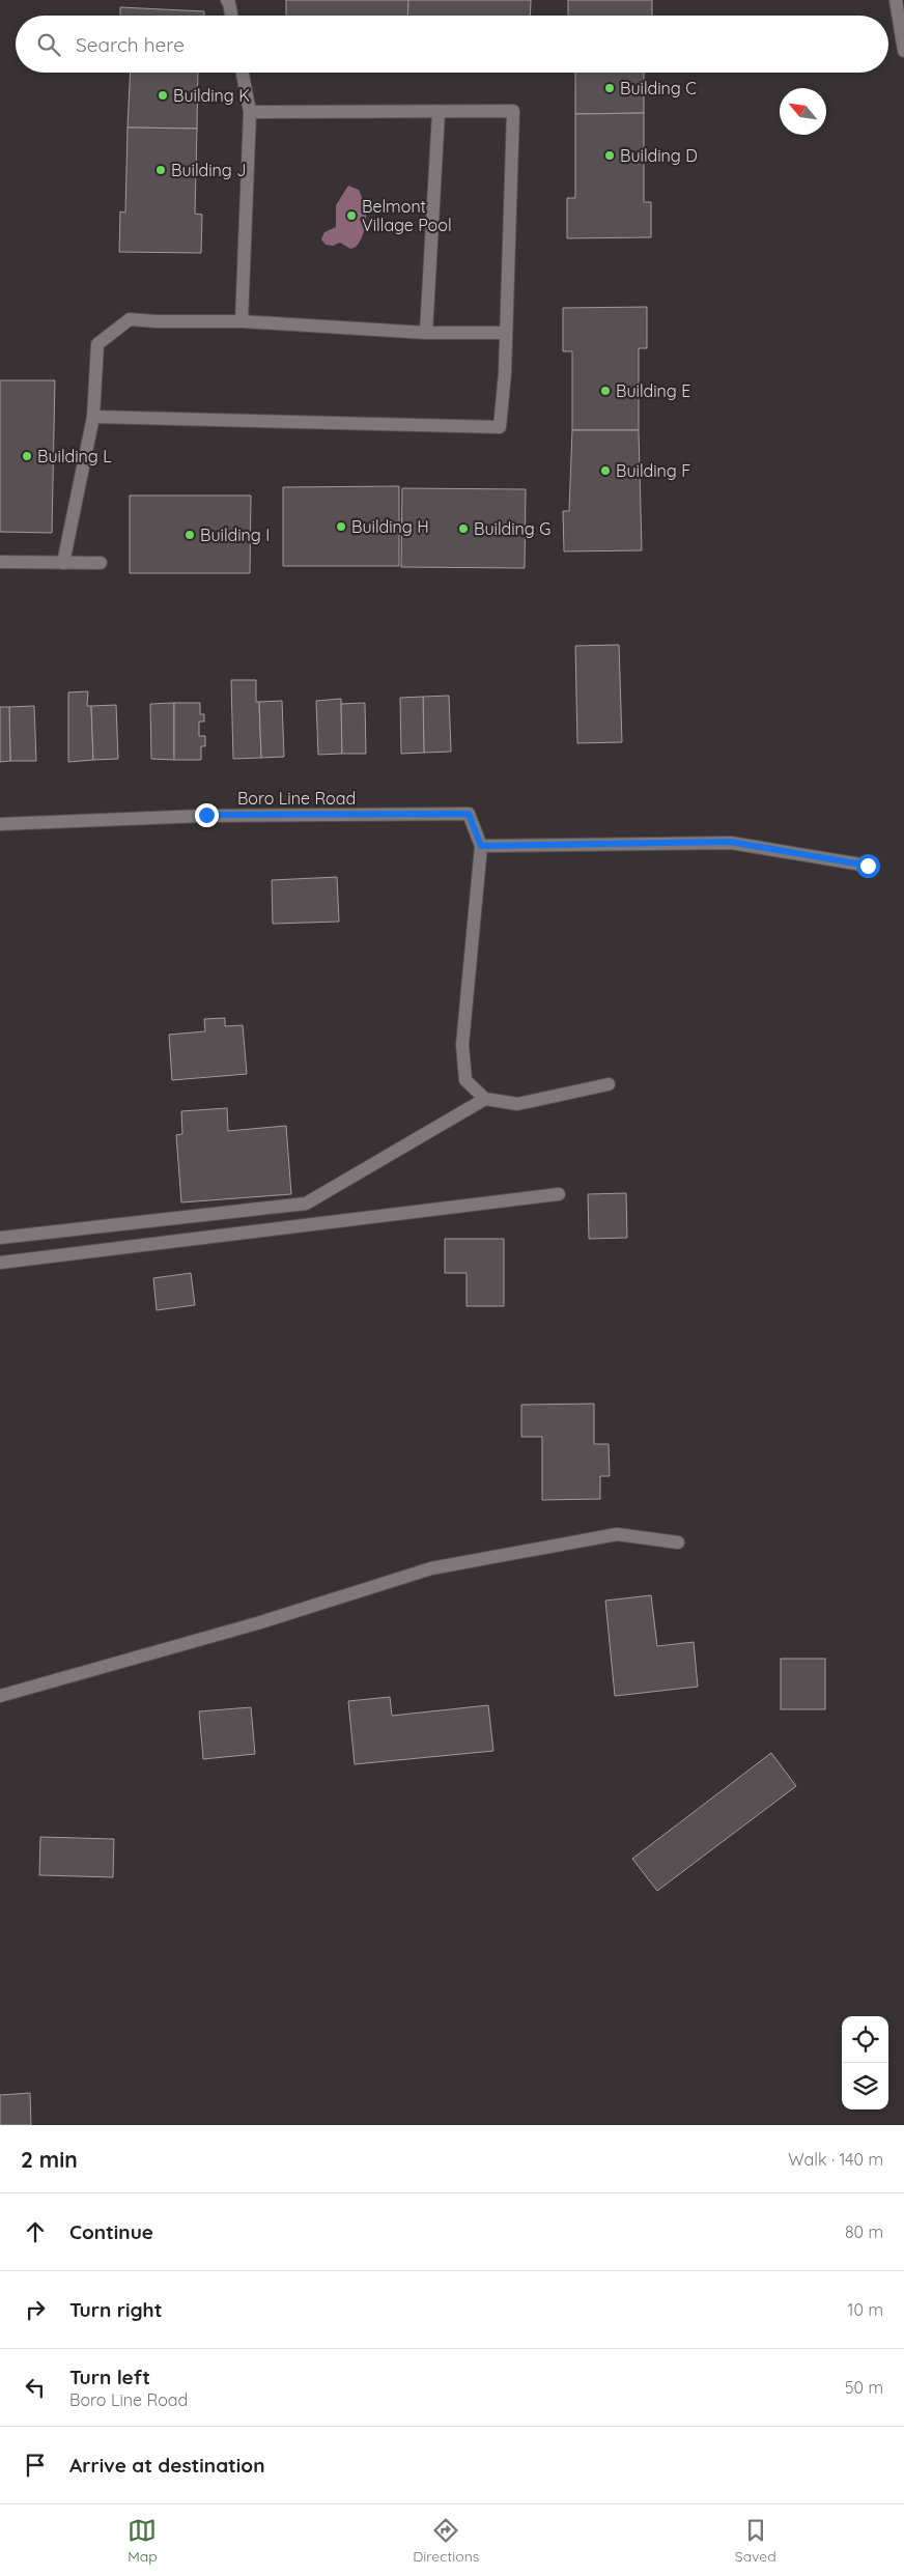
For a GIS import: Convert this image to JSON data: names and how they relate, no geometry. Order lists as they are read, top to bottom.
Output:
{
  "streets": {
    "street": ["Boro Line Road"]
  },
  "places": [
    "Building C",
    "Building K",
    "Building D",
    "Building J",
    "Belmont Village Pool",
    "Building E",
    "Building L",
    "Building F",
    "Building H",
    "Building G",
    "Building I"
  ],
  "north": "top left",
  "page": {
    "search": "Search here",
    "heading": ["2 min", "Walk · 140 m"],
    "list": [
      ["Continue", "80 m"],
      ["Turn right", "10 m"],
      ["Turn left", "Boro Line Road", "50 m"],
      "Arrive at destination"
    ],
    "nav": ["Map", "Directions", "Saved"]
  }
}
